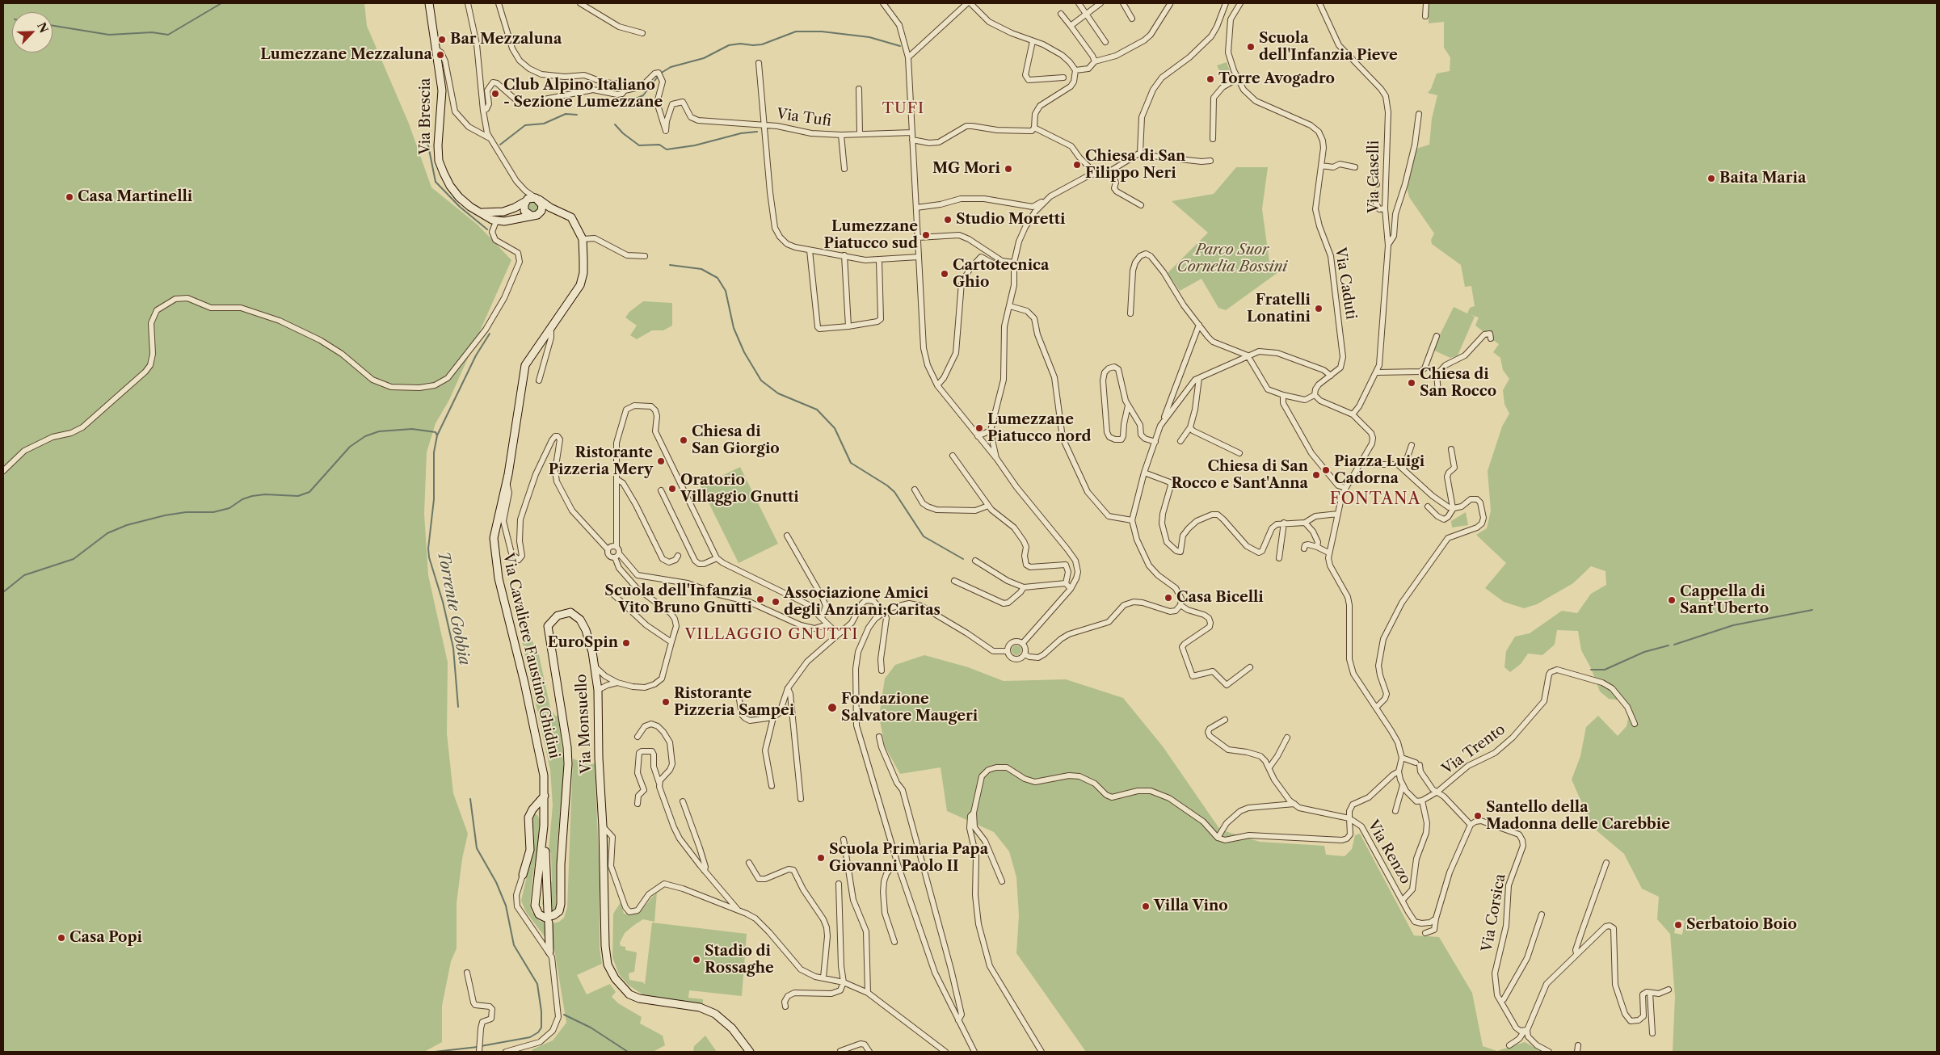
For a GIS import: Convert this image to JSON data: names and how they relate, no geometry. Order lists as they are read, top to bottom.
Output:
{
  "streets": {
    "main road": ["Via Brescia", "Via Cavaliere Faustino Ghidini", "Via Monsuello"],
    "street": [
      "Via Tufi",
      "Via Caselli",
      "Via Caduti",
      "Via Trento",
      "Via Renzo",
      "Via Corsica"
    ]
  },
  "crossings": [
    ["Via Cavaliere Faustino Ghidini", "Via Monsuello"]
  ],
  "districts": ["TUFI", "FONTANA", "VILLAGGIO GNUTTI"],
  "water": ["Torrente Gobbia"],
  "parks": ["Parco Suor Cornelia Bossini"],
  "places": [
    "Bar Mezzaluna",
    "Scuola dell'Infanzia Pieve",
    "Lumezzane Mezzaluna",
    "Torre Avogadro",
    "Club Alpino Italiano - Sezione Lumezzane",
    "Chiesa di San Filippo Neri",
    "MG Mori",
    "Baita Maria",
    "Casa Martinelli",
    "Studio Moretti",
    "Lumezzane Piatucco sud",
    "Cartotecnica Ghio",
    "Fratelli Lonatini",
    "Chiesa di San Rocco",
    "Lumezzane Piatucco nord",
    "Chiesa di San Giorgio",
    "Ristorante Pizzeria Mery",
    "Piazza Luigi Cadorna",
    "Chiesa di San Rocco e Sant'Anna",
    "Oratorio Villaggio Gnutti",
    "Casa Bicelli",
    "Scuola dell'Infanzia Vito Bruno Gnutti",
    "Cappella di Sant'Uberto",
    "Associazione Amici degli Anziani;Caritas",
    "EuroSpin",
    "Ristorante Pizzeria Sampei",
    "Fondazione Salvatore Maugeri",
    "Santello della Madonna delle Carebbie",
    "Scuola Primaria Papa Giovanni Paolo II",
    "Villa Vino",
    "Serbatoio Boio",
    "Casa Popi",
    "Stadio di Rossaghe"
  ],
  "north": "top right"
}
